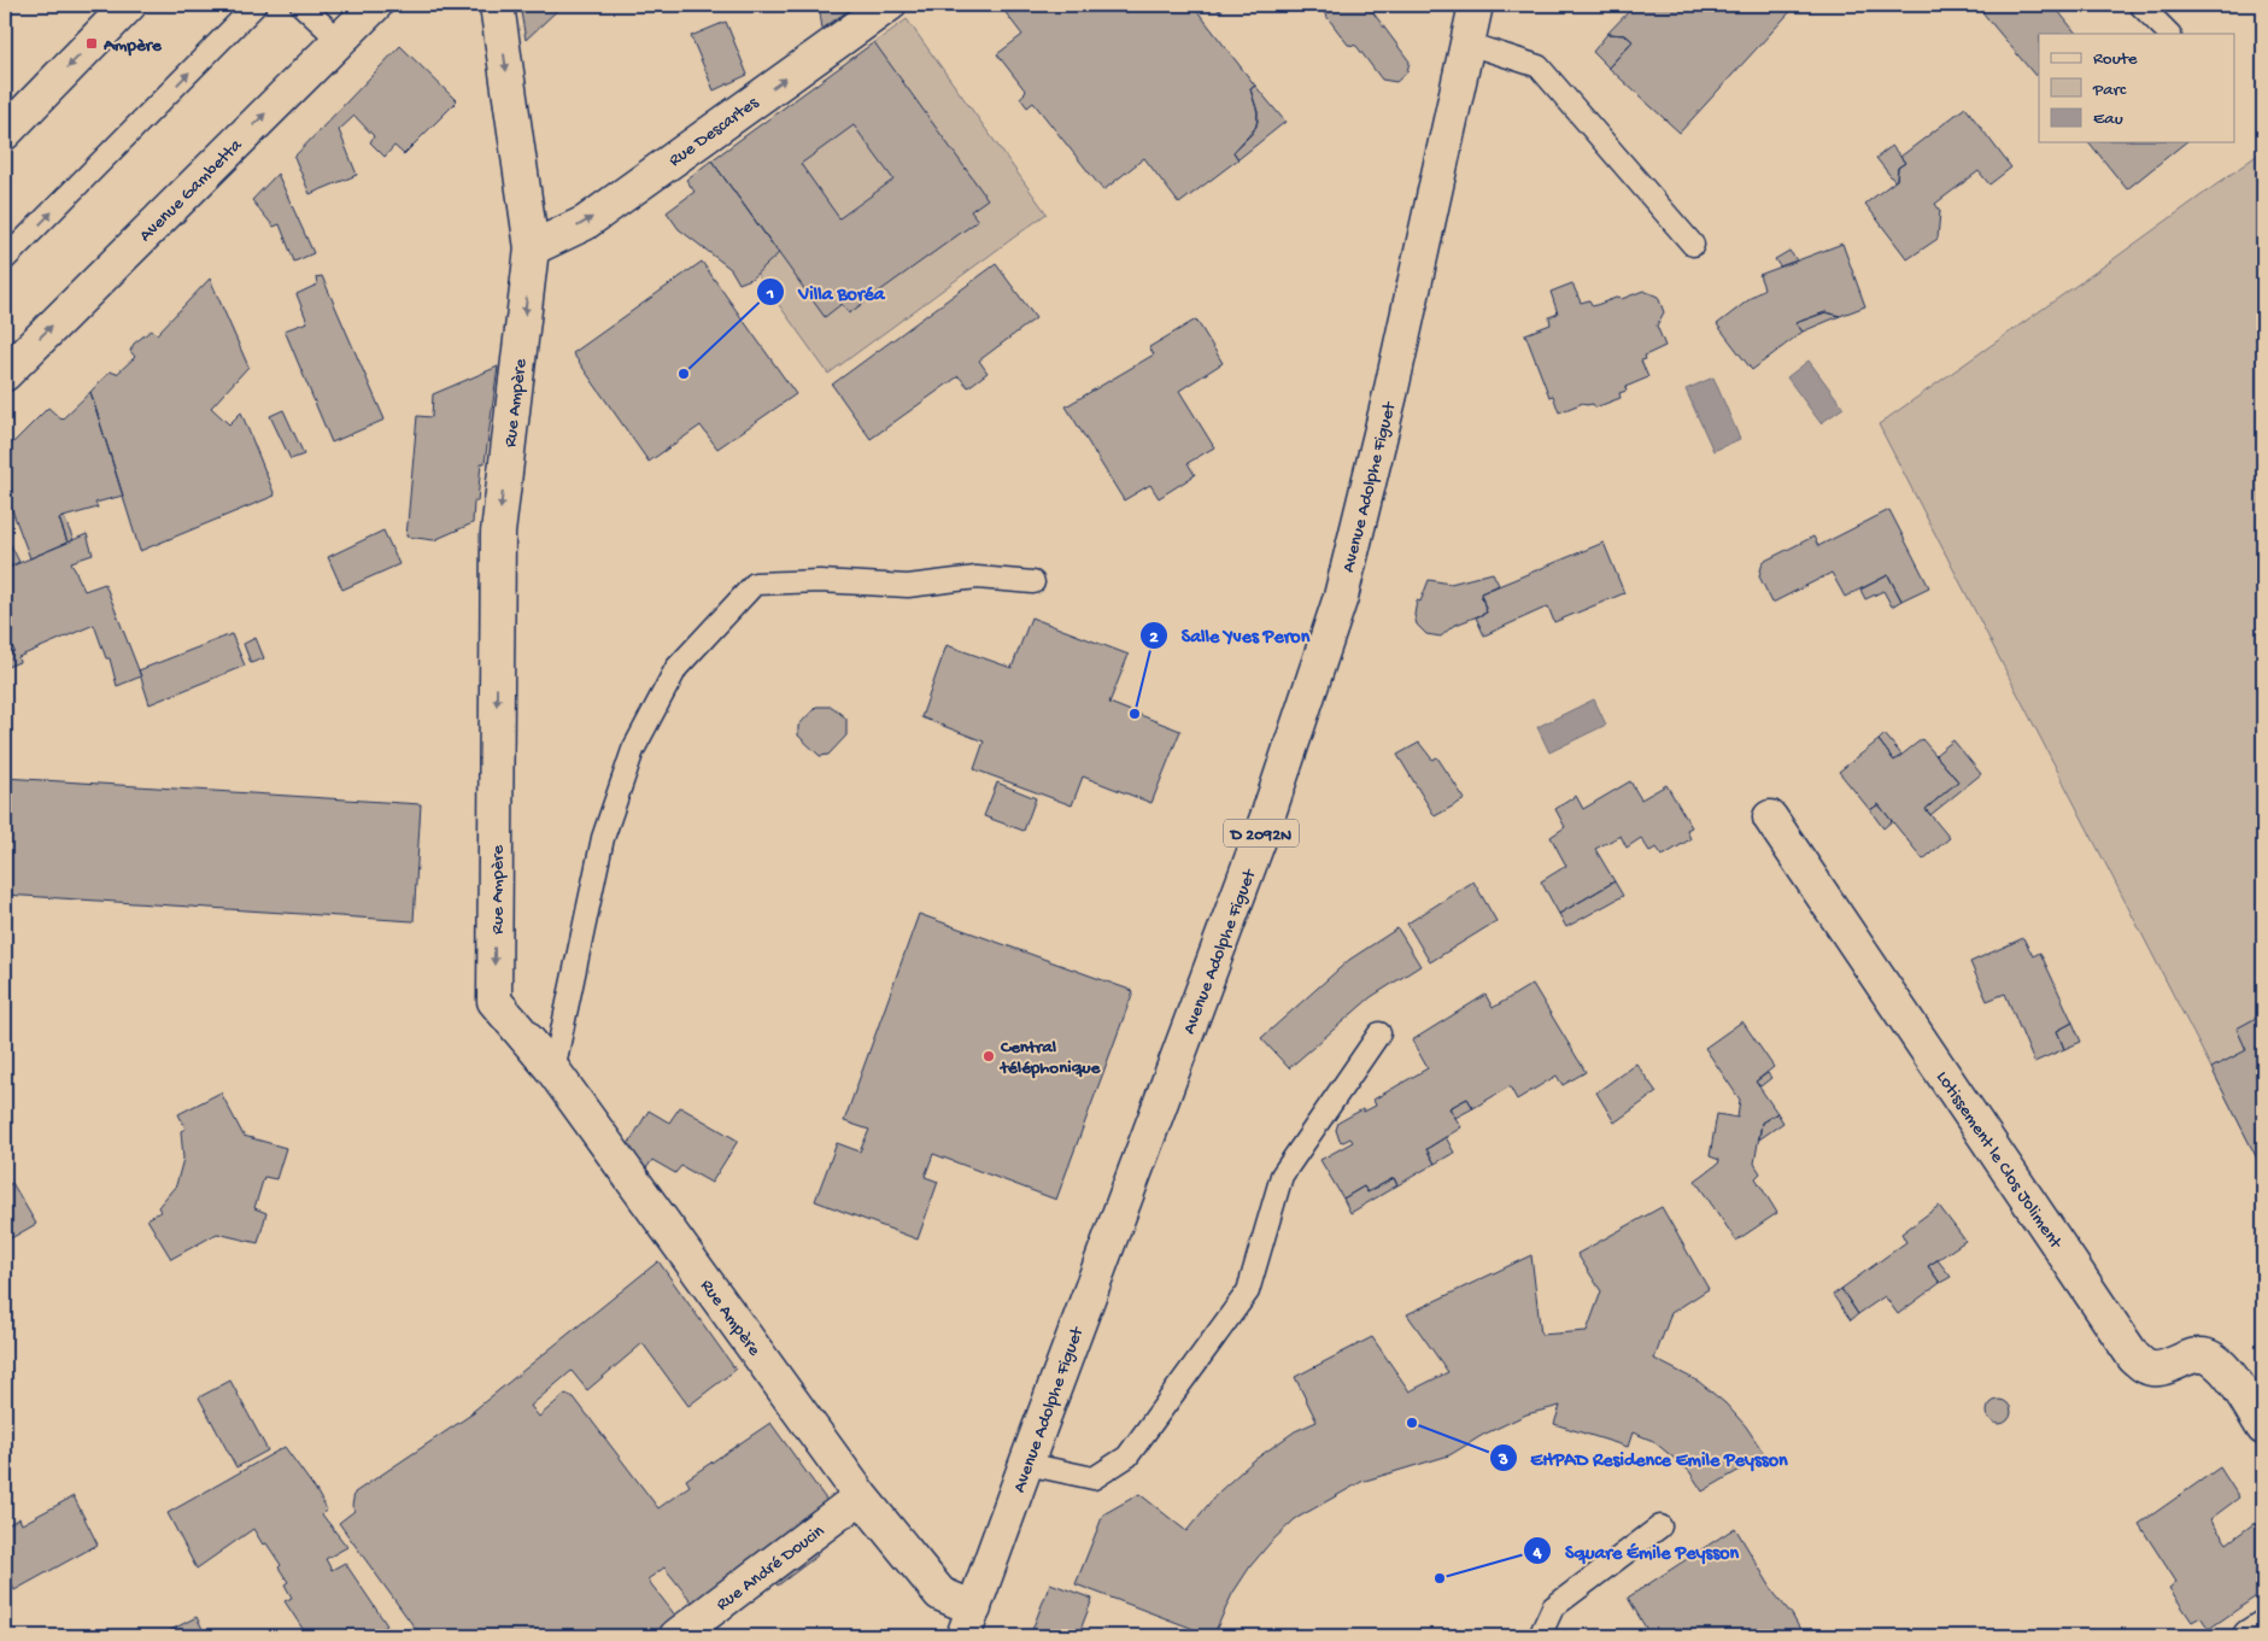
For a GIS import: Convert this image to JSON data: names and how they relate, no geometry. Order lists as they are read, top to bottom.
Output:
{
  "streets": {
    "street": [
      "Rue Descartes",
      "Avenue Gambetta",
      "Rue Ampère",
      "Avenue Adolphe Figuet",
      "D 2092N",
      "Lotissement le Clos Joliment",
      "Rue André Doucin"
    ]
  },
  "crossings": [
    ["Rue Descartes", "Rue Ampère"],
    ["Rue Ampère", "Avenue Adolphe Figuet"],
    ["Rue Ampère", "Rue André Doucin"]
  ],
  "one_way": ["Rue Descartes", "Rue Ampère"],
  "places": {
    "transit": ["Ampère"],
    "other": [
      "Villa Boréa",
      "Salle Yves Peron",
      "Central téléphonique",
      "EHPAD Residence Emile Peysson",
      "Square Émile Peysson"
    ]
  },
  "legend": ["Route", "Parc", "Eau"]
}
